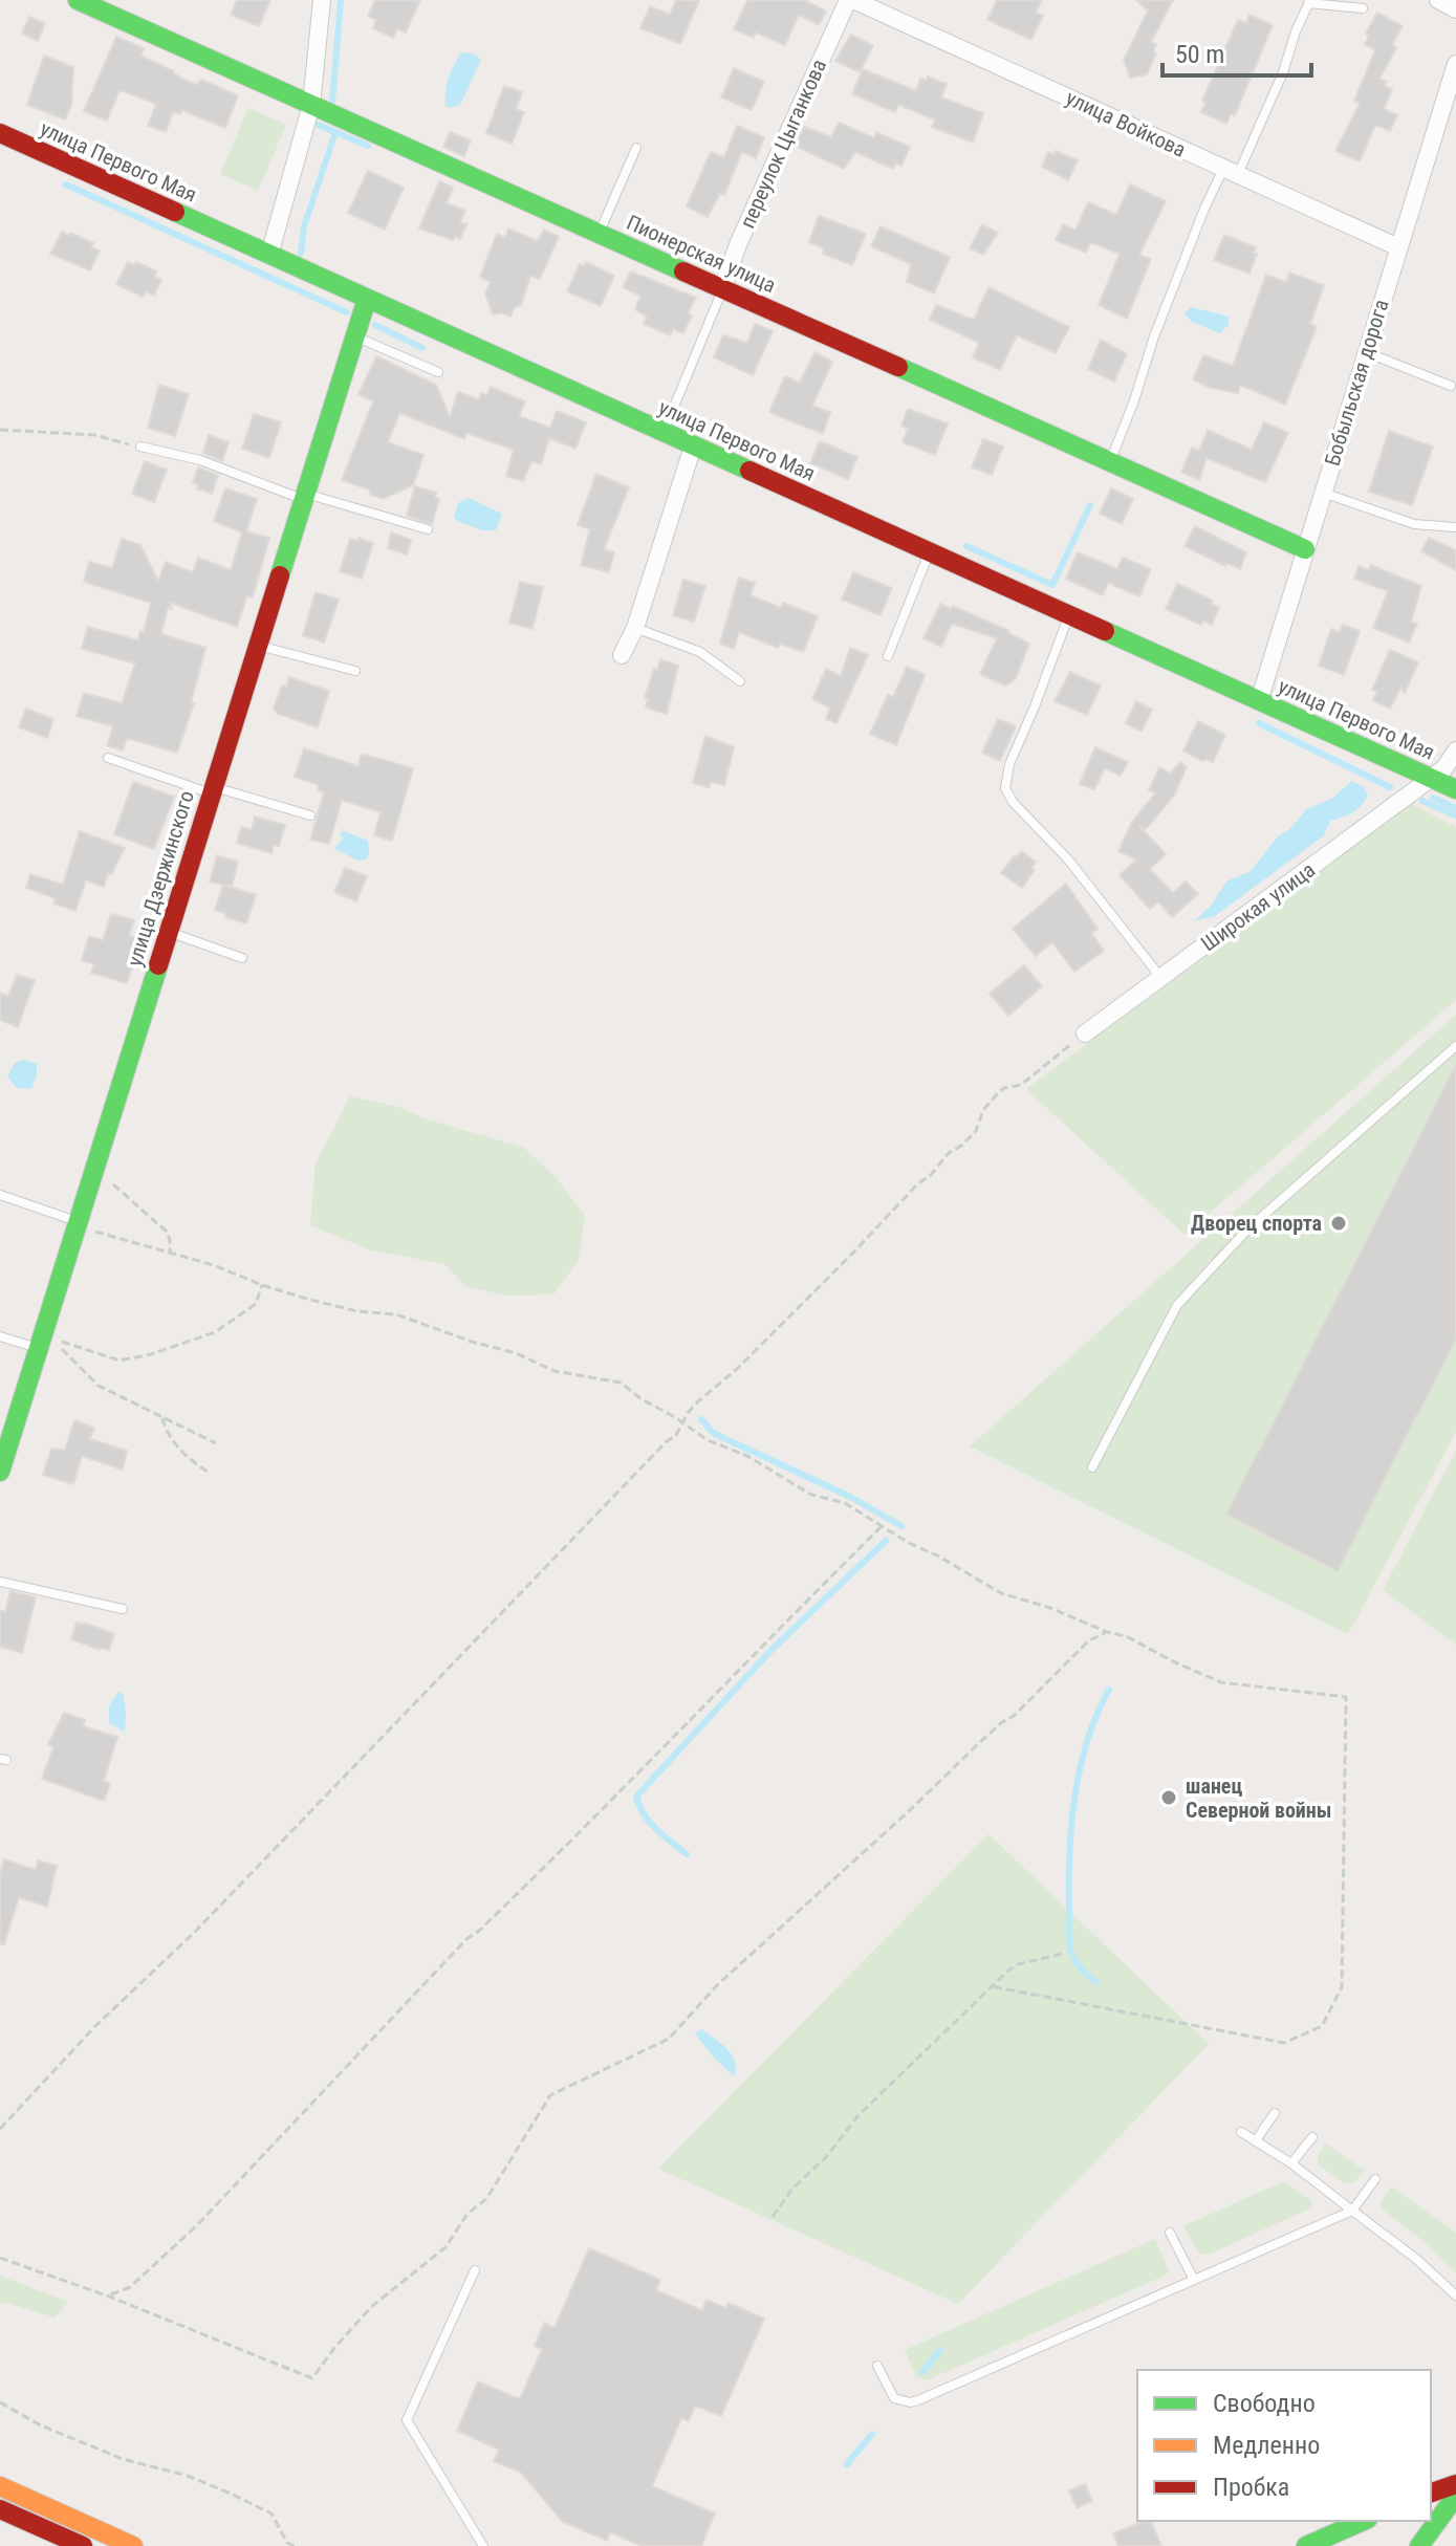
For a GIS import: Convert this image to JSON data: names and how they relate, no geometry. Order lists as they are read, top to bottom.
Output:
{
  "streets": {
    "street": [
      "улица Войкова",
      "переулок Цыганкова",
      "улица Первого Мая",
      "Пионерская улица",
      "Бобыльская дорога",
      "улица Дзержинского",
      "Широкая улица"
    ]
  },
  "crossings": [
    ["улица Войкова", "переулок Цыганкова"],
    ["улица Войкова", "Бобыльская дорога"],
    ["переулок Цыганкова", "Пионерская улица"],
    ["улица Первого Мая", "Бобыльская дорога"],
    ["улица Первого Мая", "улица Дзержинского"],
    ["улица Первого Мая", "Широкая улица"],
    ["Пионерская улица", "Бобыльская дорога"]
  ],
  "places": ["Дворец спорта", "шанец Северной войны"],
  "legend": ["Свободно", "Медленно", "Пробка"],
  "scale_bar": "50 m"
}
